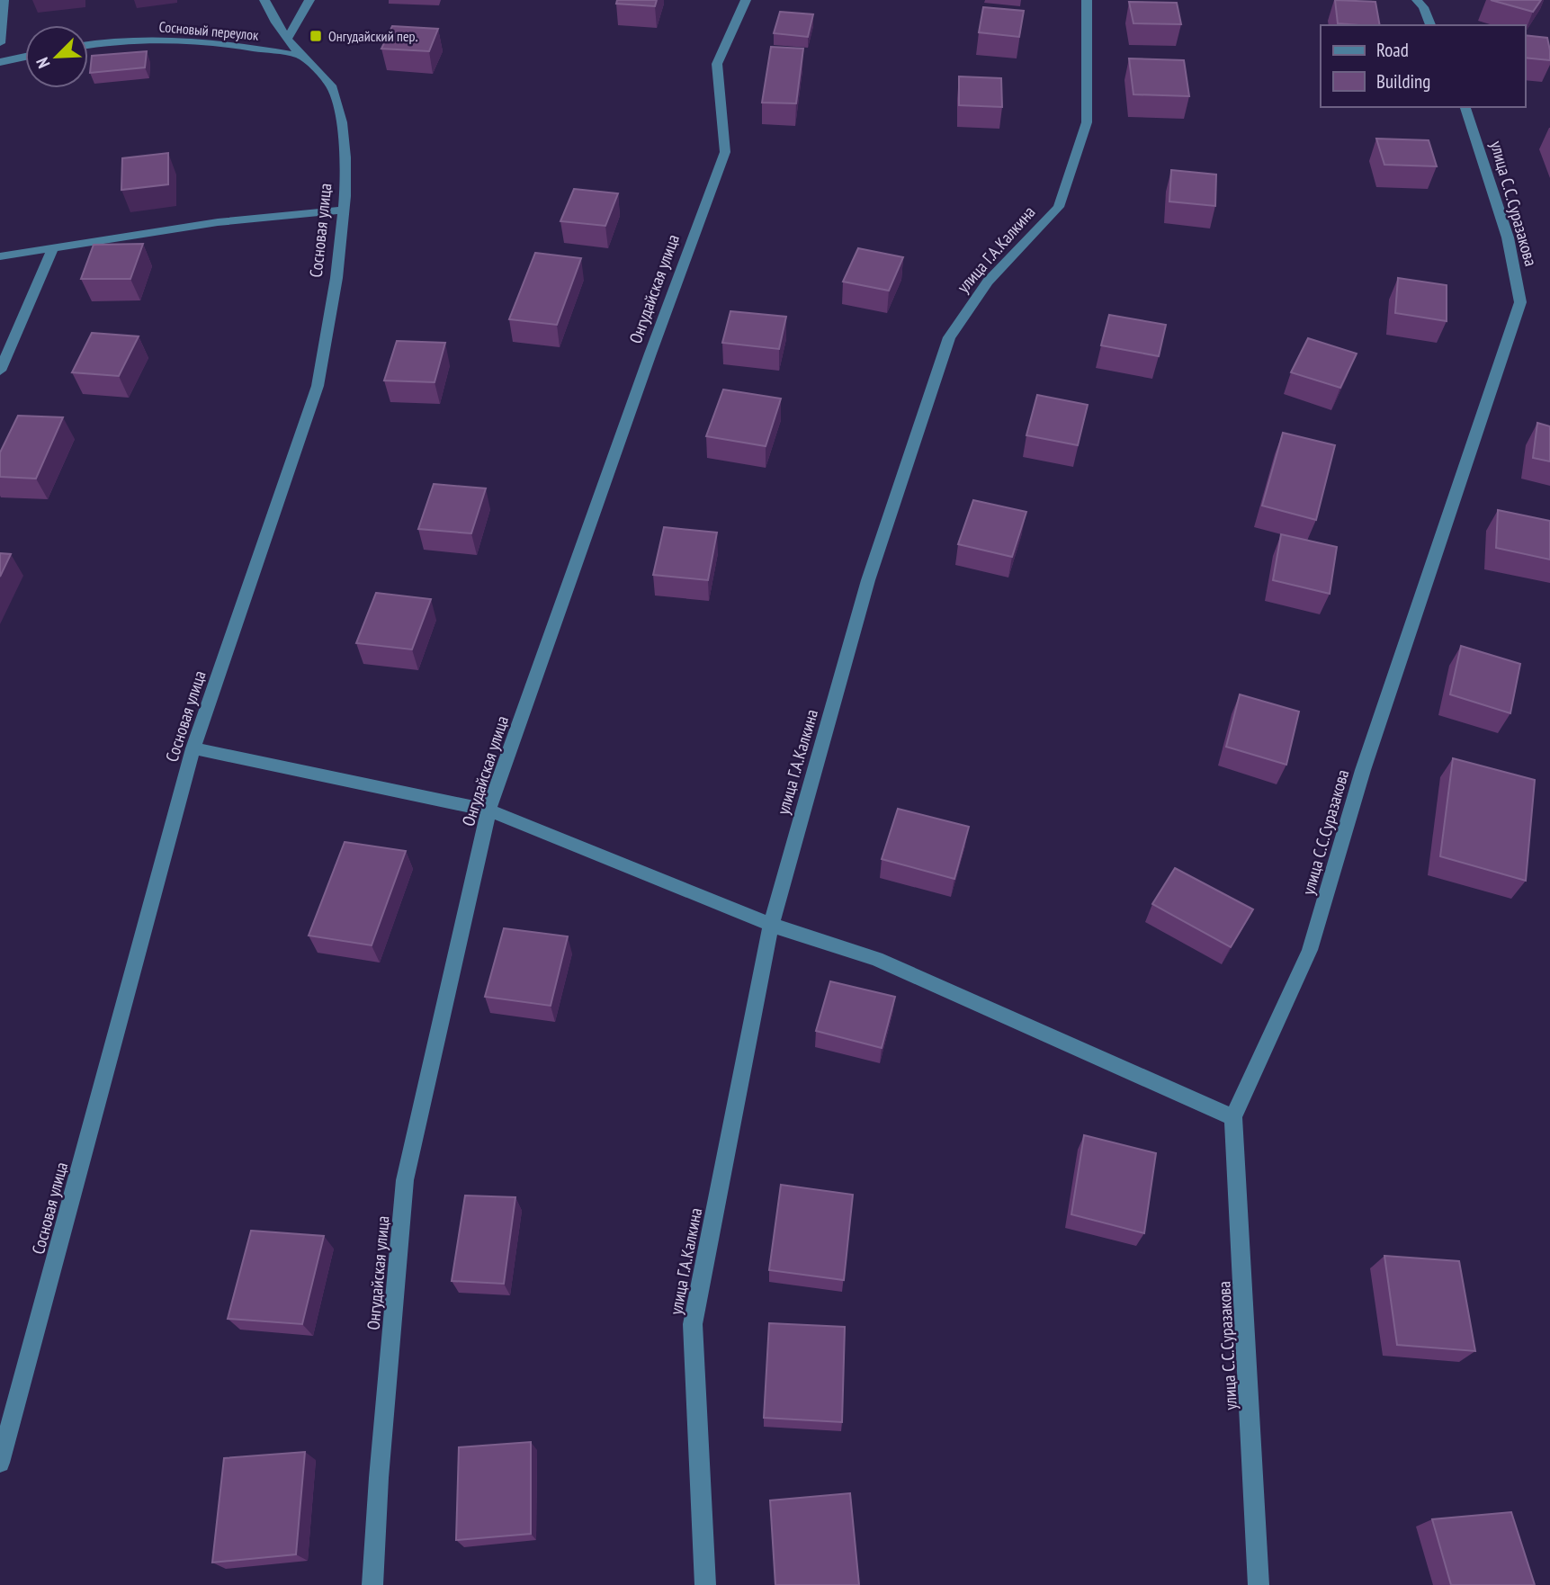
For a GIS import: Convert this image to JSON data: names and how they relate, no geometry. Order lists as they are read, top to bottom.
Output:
{
  "streets": {
    "street": [
      "Сосновый переулок",
      "улица С.С.Суразакова",
      "Сосновая улица",
      "улица Г.А.Калкина",
      "Онгудайская улица"
    ]
  },
  "crossings": [
    ["Сосновый переулок", "Сосновая улица"]
  ],
  "places": {
    "transit": ["Онгудайский пер."]
  },
  "legend": ["Road", "Building"],
  "north": "bottom left"
}
